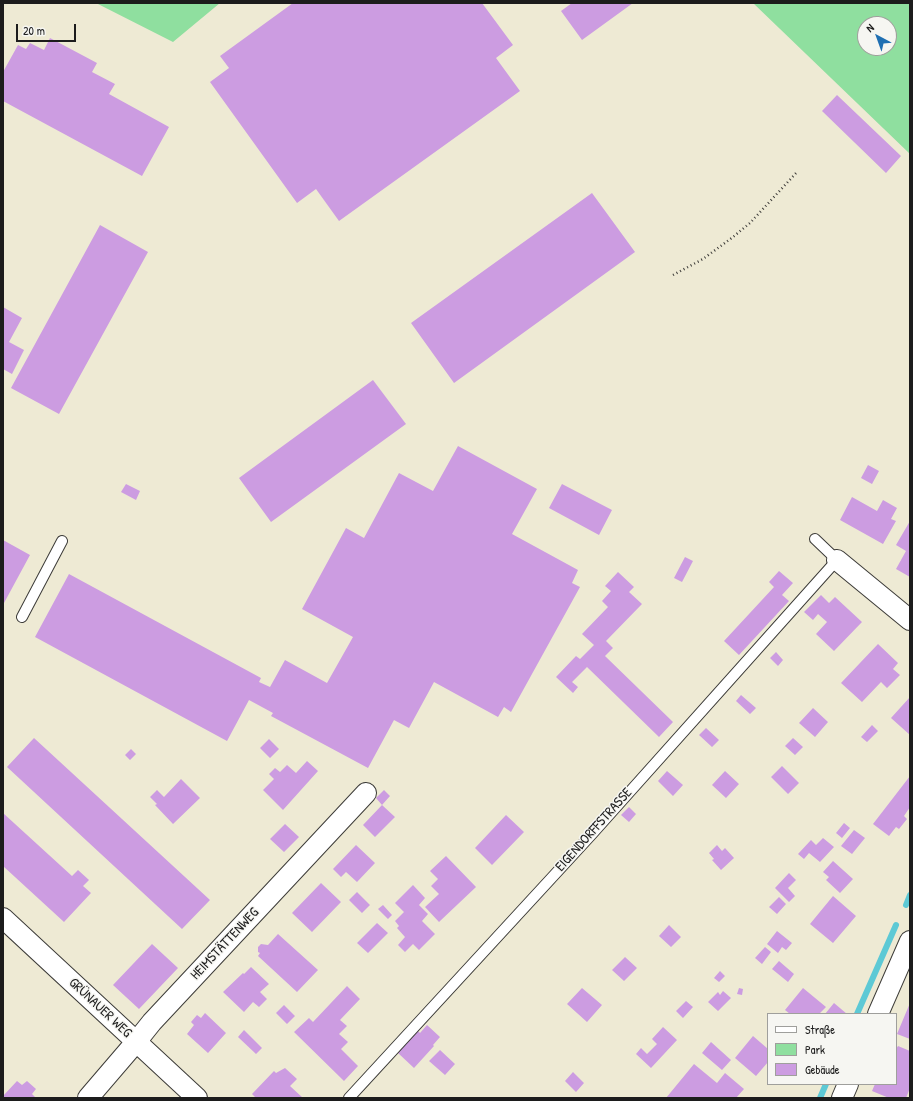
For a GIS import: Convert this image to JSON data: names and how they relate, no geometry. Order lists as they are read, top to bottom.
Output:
{
  "streets": {
    "street": ["HEIMSTÄTTENWEG", "GRÜNAUER WEG"],
    "lane": ["EIGENDORFFSTRASSE"]
  },
  "crossings": [
    ["HEIMSTÄTTENWEG", "GRÜNAUER WEG"]
  ],
  "legend": ["Straße", "Park", "Gebäude"],
  "scale_bar": "20 m",
  "north": "top left"
}
